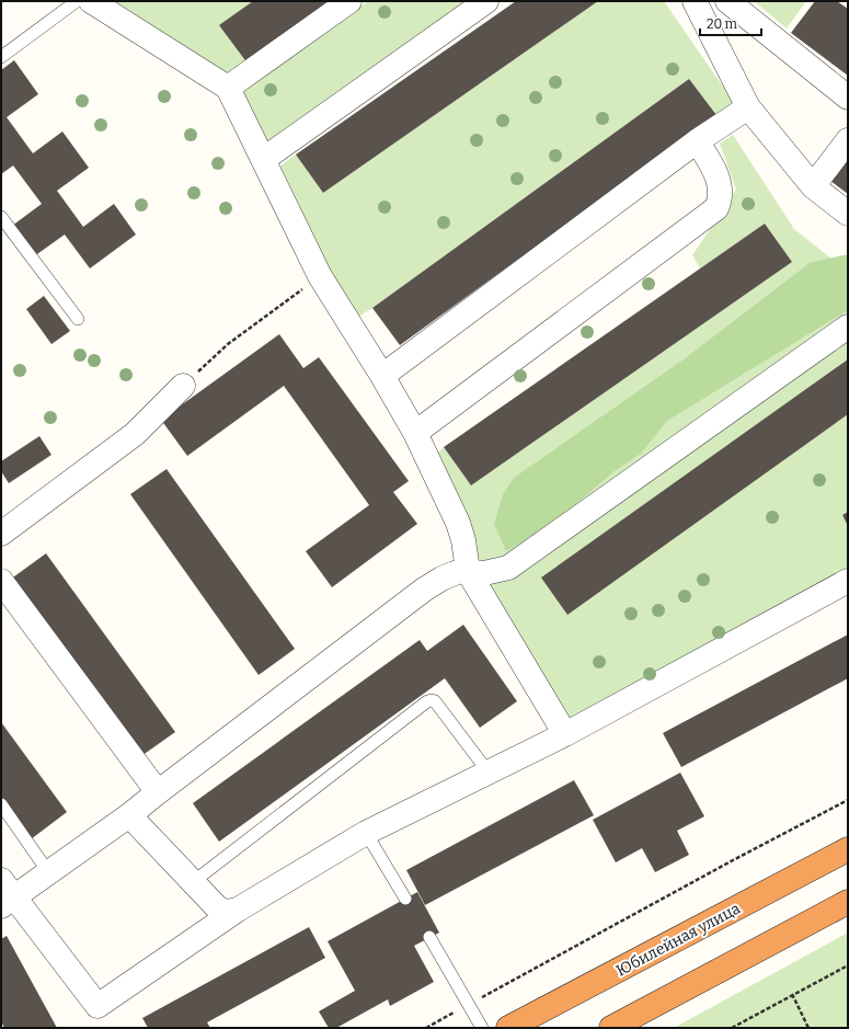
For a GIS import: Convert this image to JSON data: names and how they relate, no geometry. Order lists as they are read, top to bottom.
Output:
{
  "streets": {
    "highway": ["Юбилейная улица"]
  },
  "scale_bar": "20 m"
}
